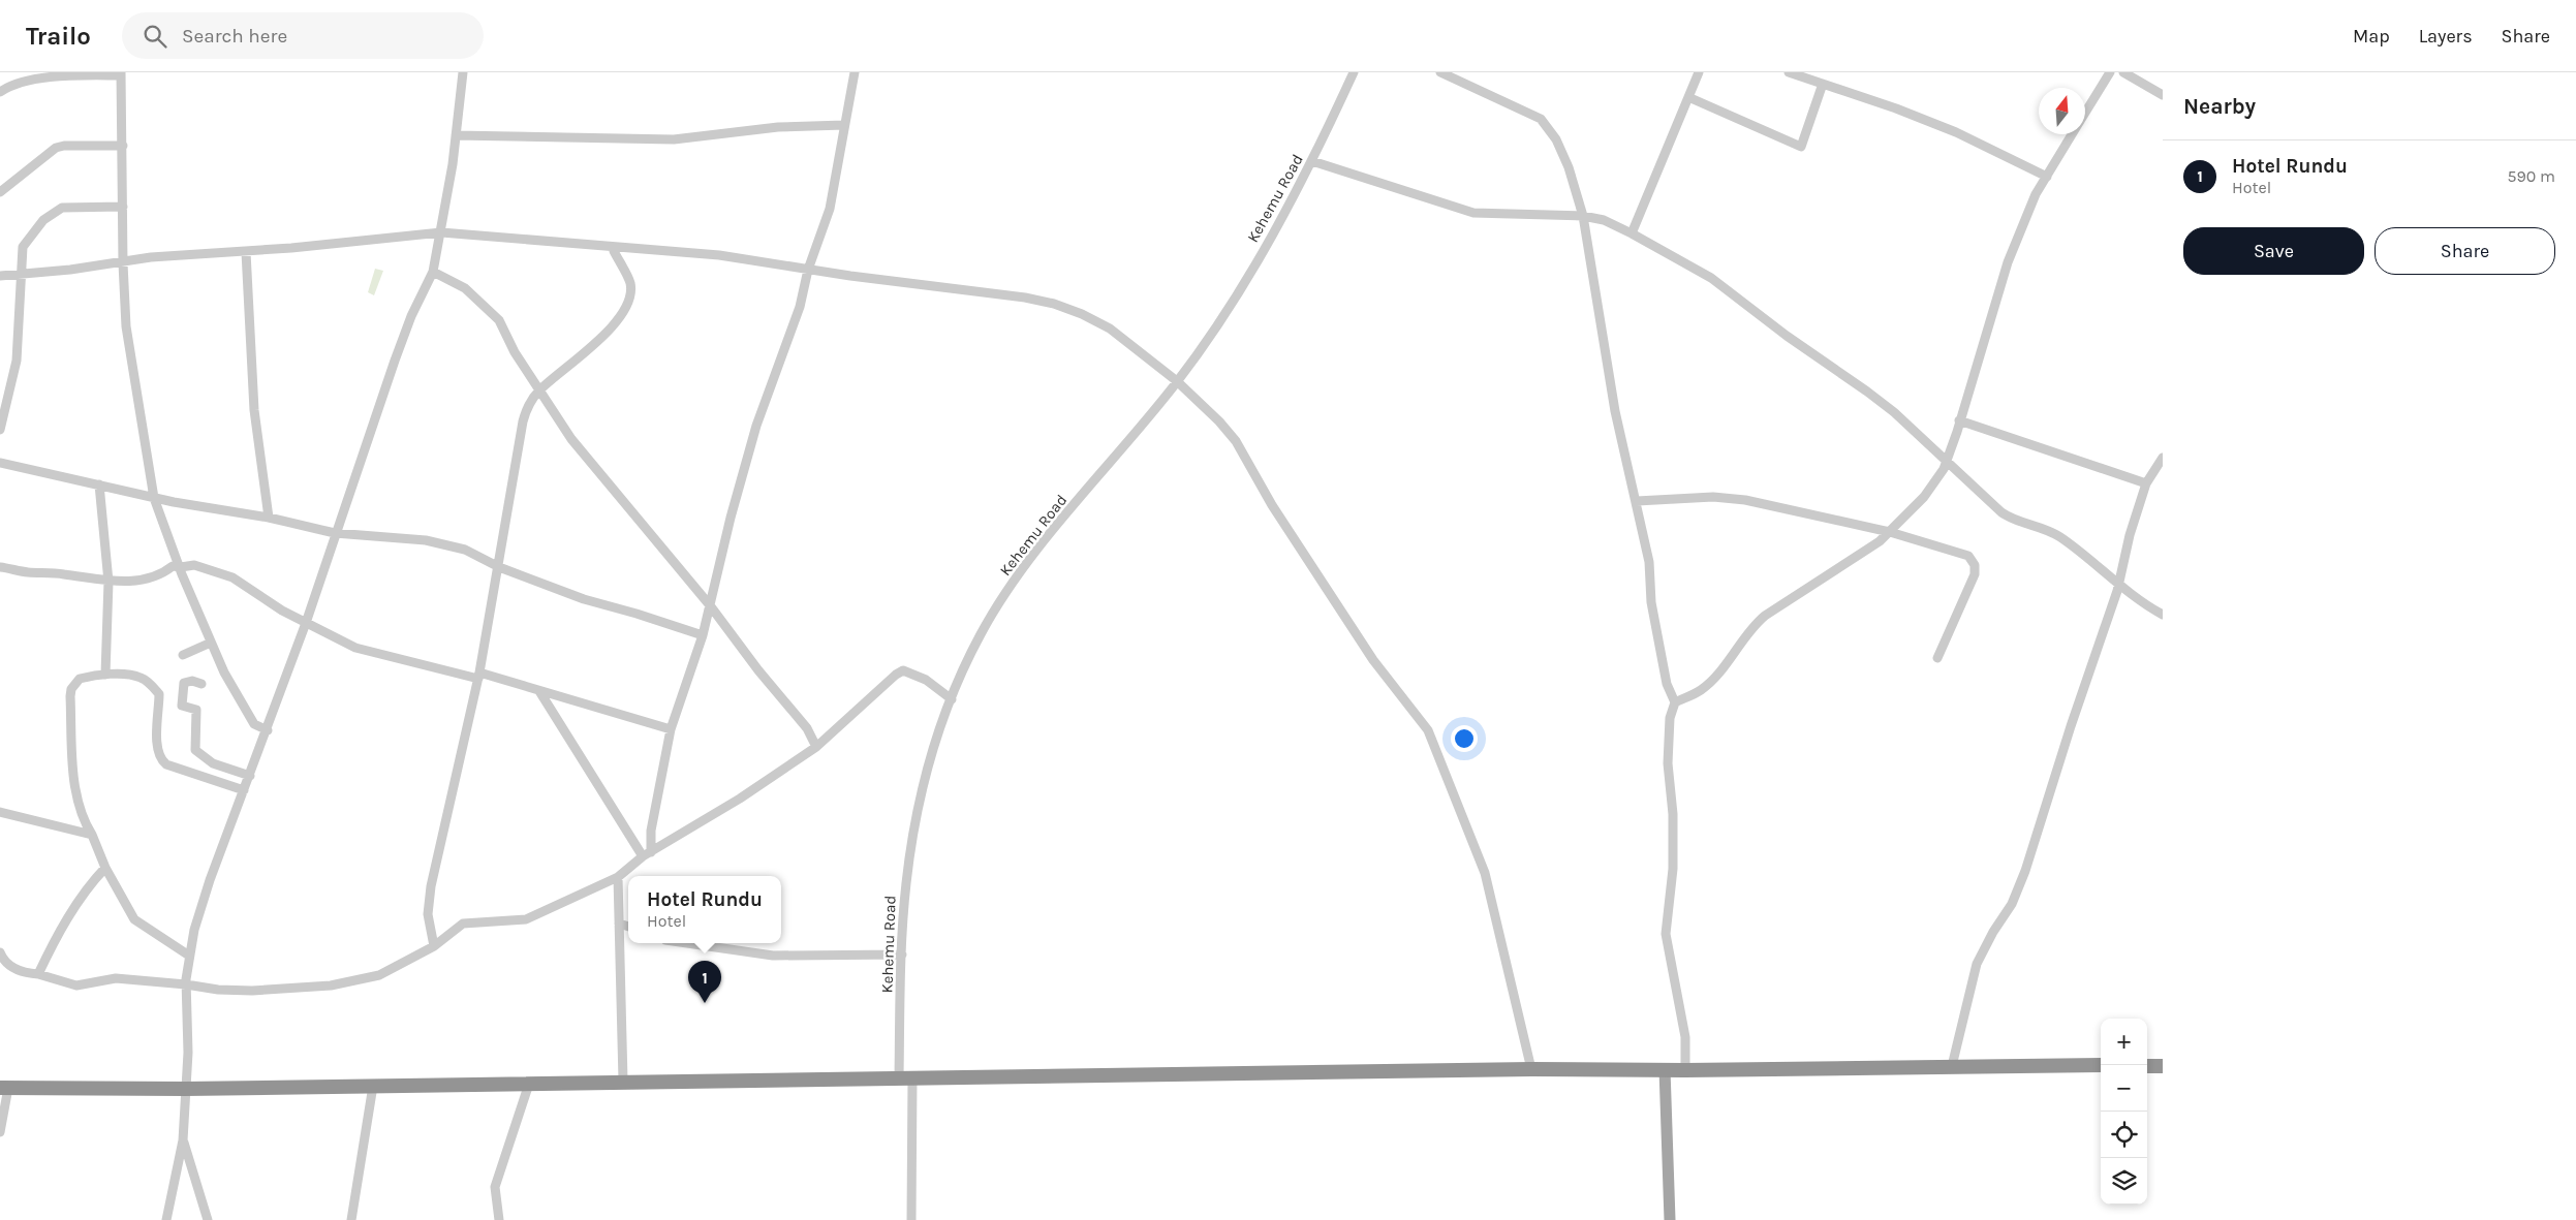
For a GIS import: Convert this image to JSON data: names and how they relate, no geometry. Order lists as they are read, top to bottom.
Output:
{
  "streets": {
    "street": ["Kehemu Road"]
  },
  "north": "top",
  "page": {
    "header": "Trailo",
    "search": "Search here",
    "nav": ["Map", "Layers", "Share"],
    "heading": "Nearby",
    "list": [
      {
        "mark": "1",
        "name": "Hotel Rundu",
        "note": "Hotel",
        "value": "590 m"
      }
    ],
    "buttons": ["Save", "Share"],
    "popup": ["Hotel Rundu", "Hotel"],
    "pins": "1",
    "map_buttons": ["+", "−"]
  }
}
